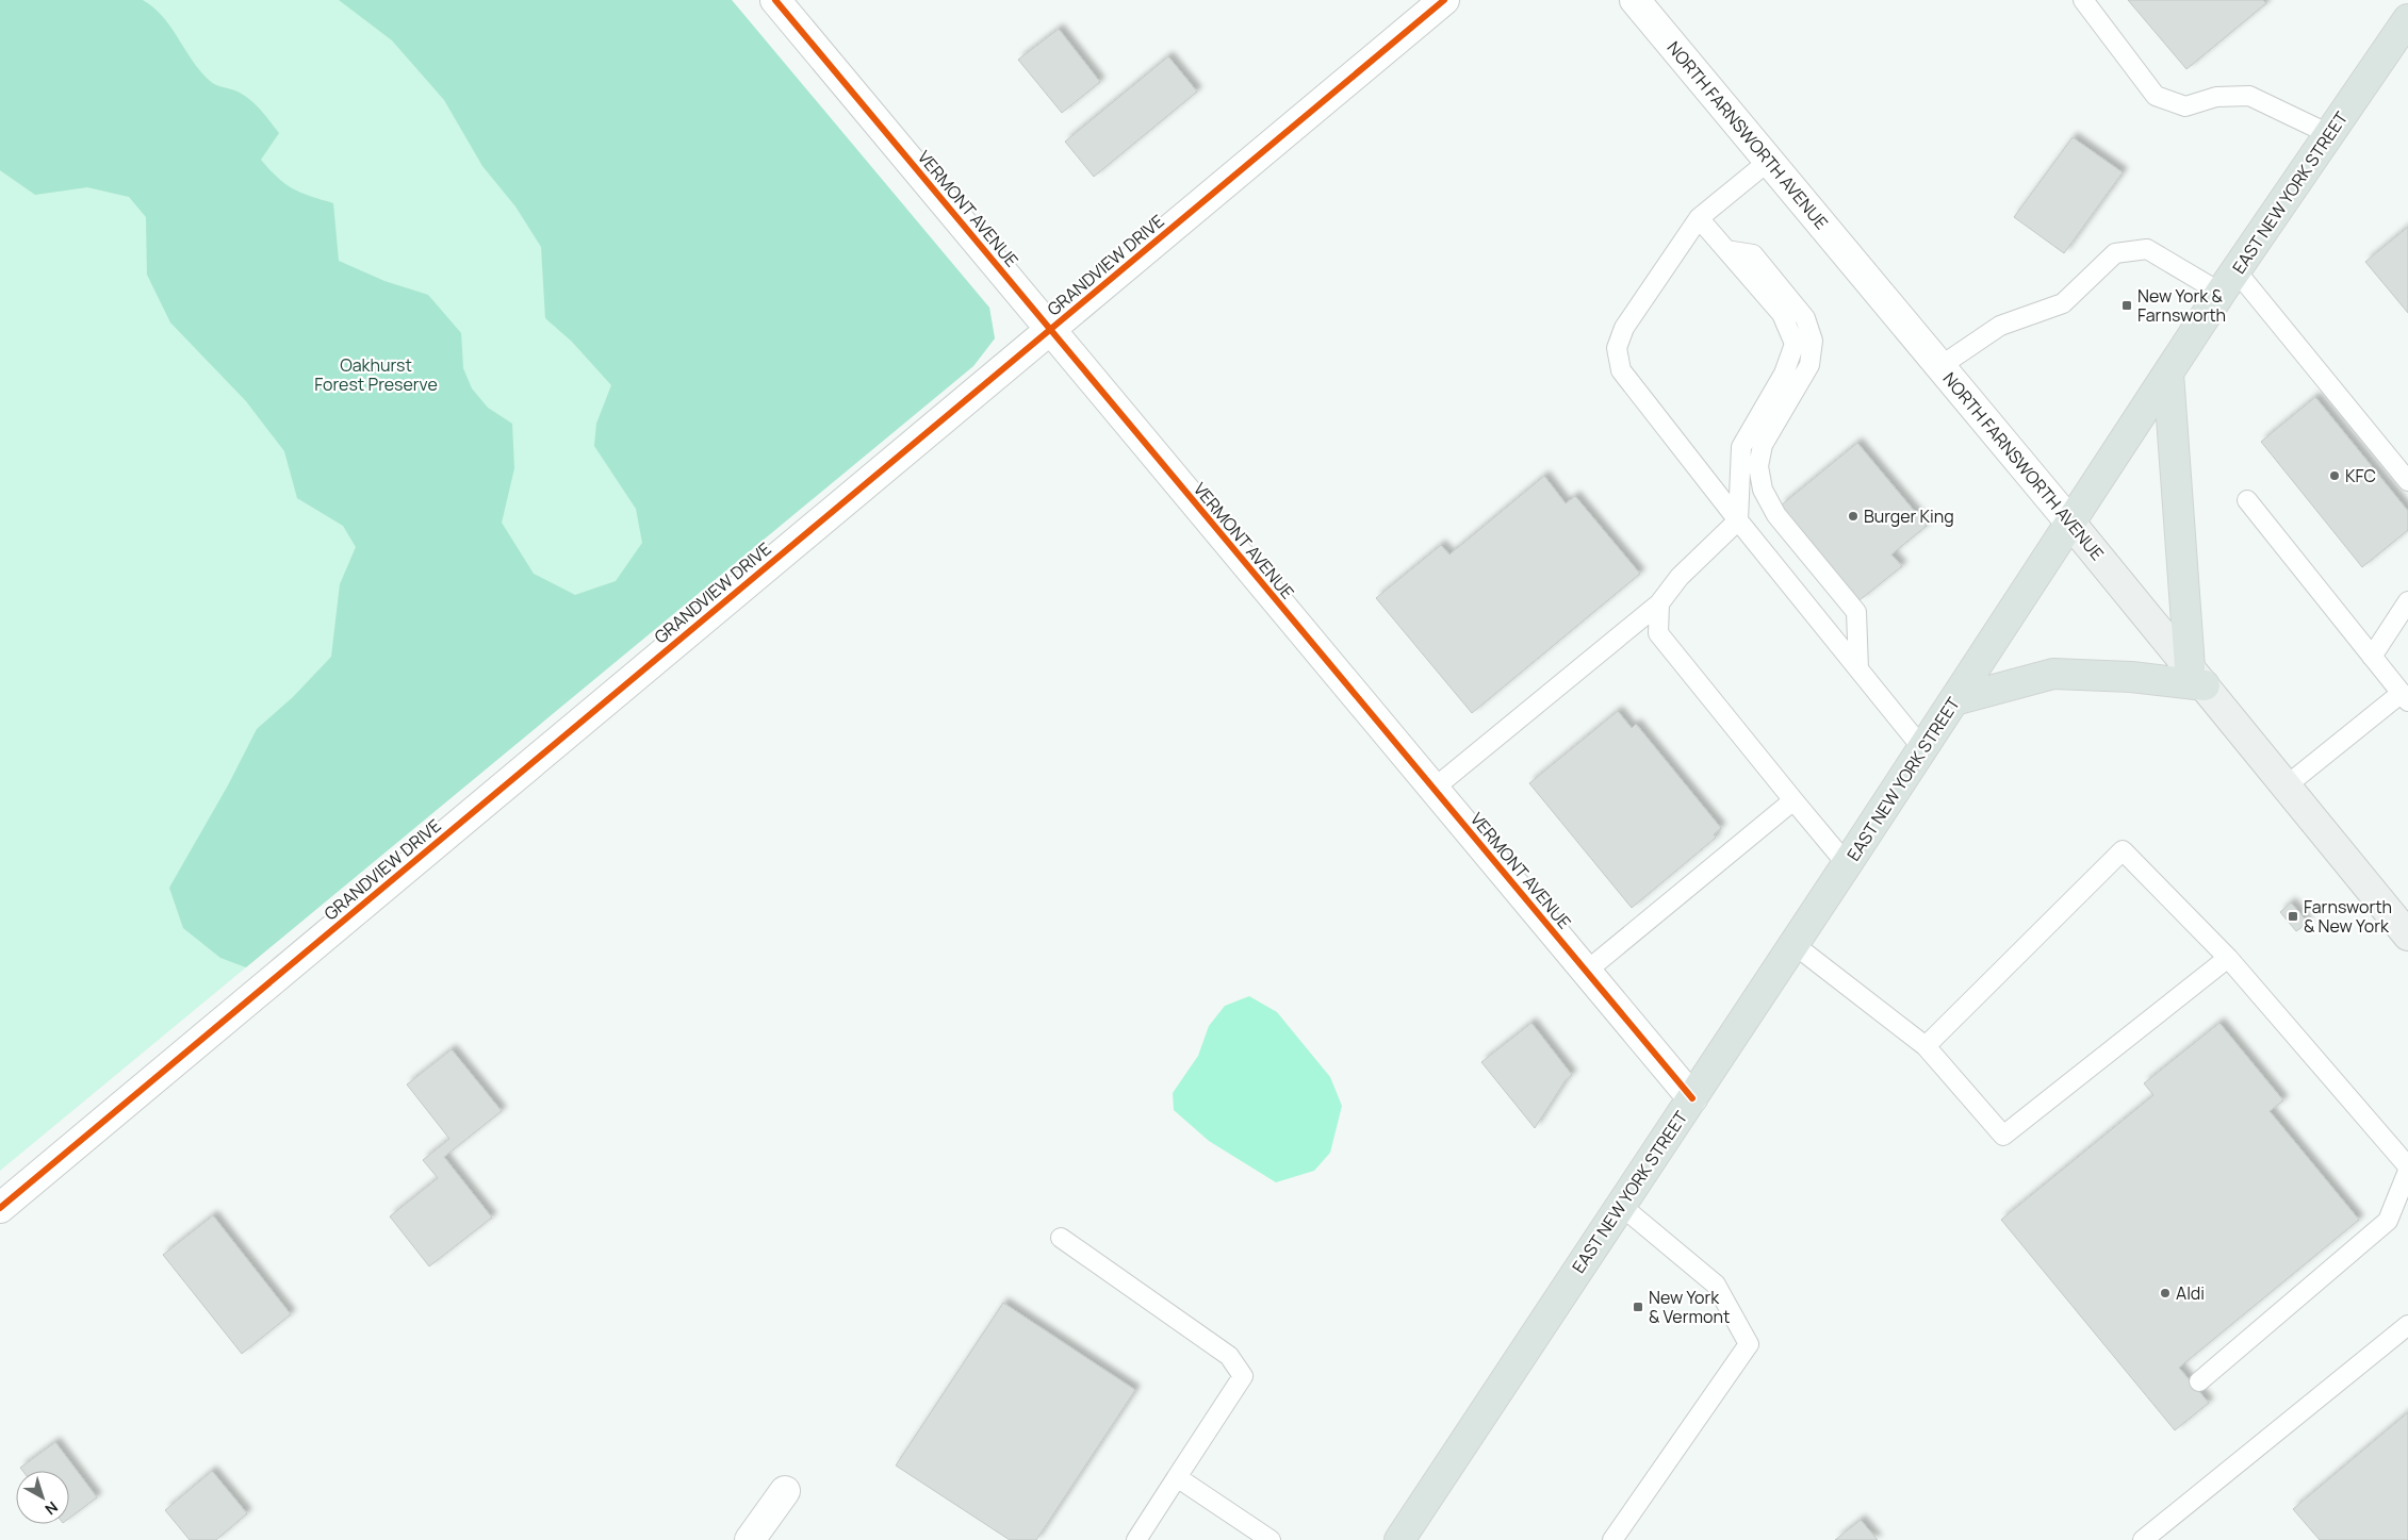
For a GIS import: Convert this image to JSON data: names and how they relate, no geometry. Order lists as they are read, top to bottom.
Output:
{
  "streets": {
    "main road": ["NORTH FARNSWORTH AVENUE", "EAST NEW YORK STREET"],
    "street": ["VERMONT AVENUE", "GRANDVIEW DRIVE"]
  },
  "crossings": [
    ["NORTH FARNSWORTH AVENUE", "EAST NEW YORK STREET"],
    ["EAST NEW YORK STREET", "VERMONT AVENUE"],
    ["VERMONT AVENUE", "GRANDVIEW DRIVE"]
  ],
  "parks": ["Oakhurst Forest Preserve"],
  "places": {
    "transit": ["New York & Farnsworth", "Farnsworth & New York", "New York & Vermont"],
    "other": ["KFC", "Burger King", "Aldi"]
  },
  "north": "bottom right"
}
